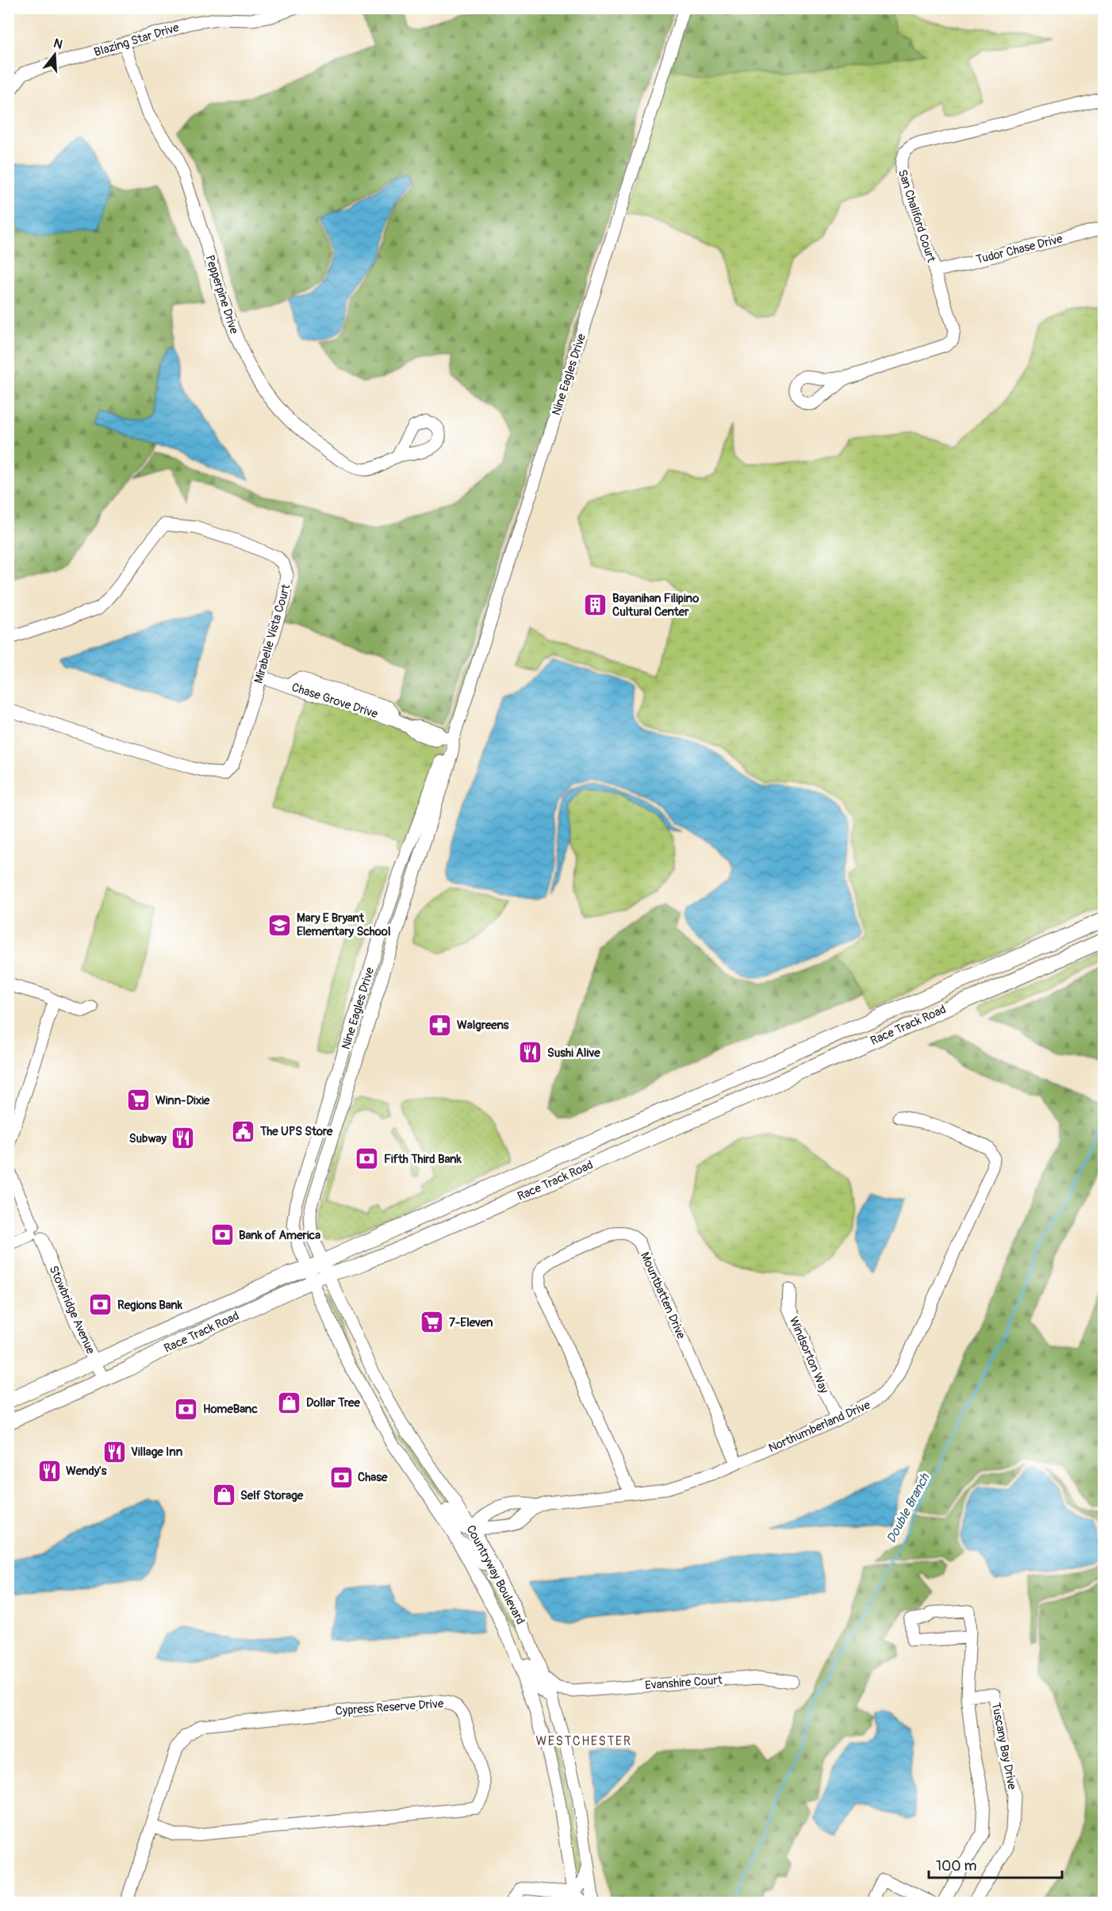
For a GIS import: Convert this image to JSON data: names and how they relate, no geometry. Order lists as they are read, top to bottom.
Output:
{
  "streets": {
    "main road": ["Race Track Road"],
    "street": [
      "Blazing Star Drive",
      "San Chaliford Court",
      "Tudor Chase Drive",
      "Pepperpine Drive",
      "Nine Eagles Drive",
      "Mirabelle Vista Court",
      "Chase Grove Drive",
      "Mountbatten Drive",
      "Stowbridge Avenue",
      "Windsorton Way",
      "Northumberland Drive",
      "Countryway Boulevard",
      "Evanshire Court",
      "Cypress Reserve Drive",
      "Tuscany Bay Drive"
    ]
  },
  "crossings": [
    ["Blazing Star Drive", "Pepperpine Drive"],
    ["San Chaliford Court", "Tudor Chase Drive"],
    ["Nine Eagles Drive", "Chase Grove Drive"],
    ["Nine Eagles Drive", "Race Track Road"],
    ["Nine Eagles Drive", "Countryway Boulevard"],
    ["Mirabelle Vista Court", "Chase Grove Drive"],
    ["Race Track Road", "Stowbridge Avenue"],
    ["Race Track Road", "Countryway Boulevard"],
    ["Mountbatten Drive", "Northumberland Drive"],
    ["Windsorton Way", "Northumberland Drive"],
    ["Northumberland Drive", "Countryway Boulevard"],
    ["Countryway Boulevard", "Evanshire Court"]
  ],
  "districts": ["WESTCHESTER"],
  "water": ["Double Branch"],
  "places": {
    "building": ["Bayanihan Filipino Cultural Center"],
    "school or university": ["Mary E Bryant Elementary School"],
    "pharmacy": ["Walgreens"],
    "restaurant": [
      "Sushi Alive",
      "Subway",
      "Village Inn",
      "Wendy's"
    ],
    "supermarket": ["Winn-Dixie", "7-Eleven"],
    "public building": ["The UPS Store"],
    "bank": [
      "Fifth Third Bank",
      "Bank of America",
      "Regions Bank",
      "HomeBanc",
      "Chase"
    ],
    "shop": ["Dollar Tree", "Self Storage"]
  },
  "scale_bar": "100 m",
  "north": "top"
}
